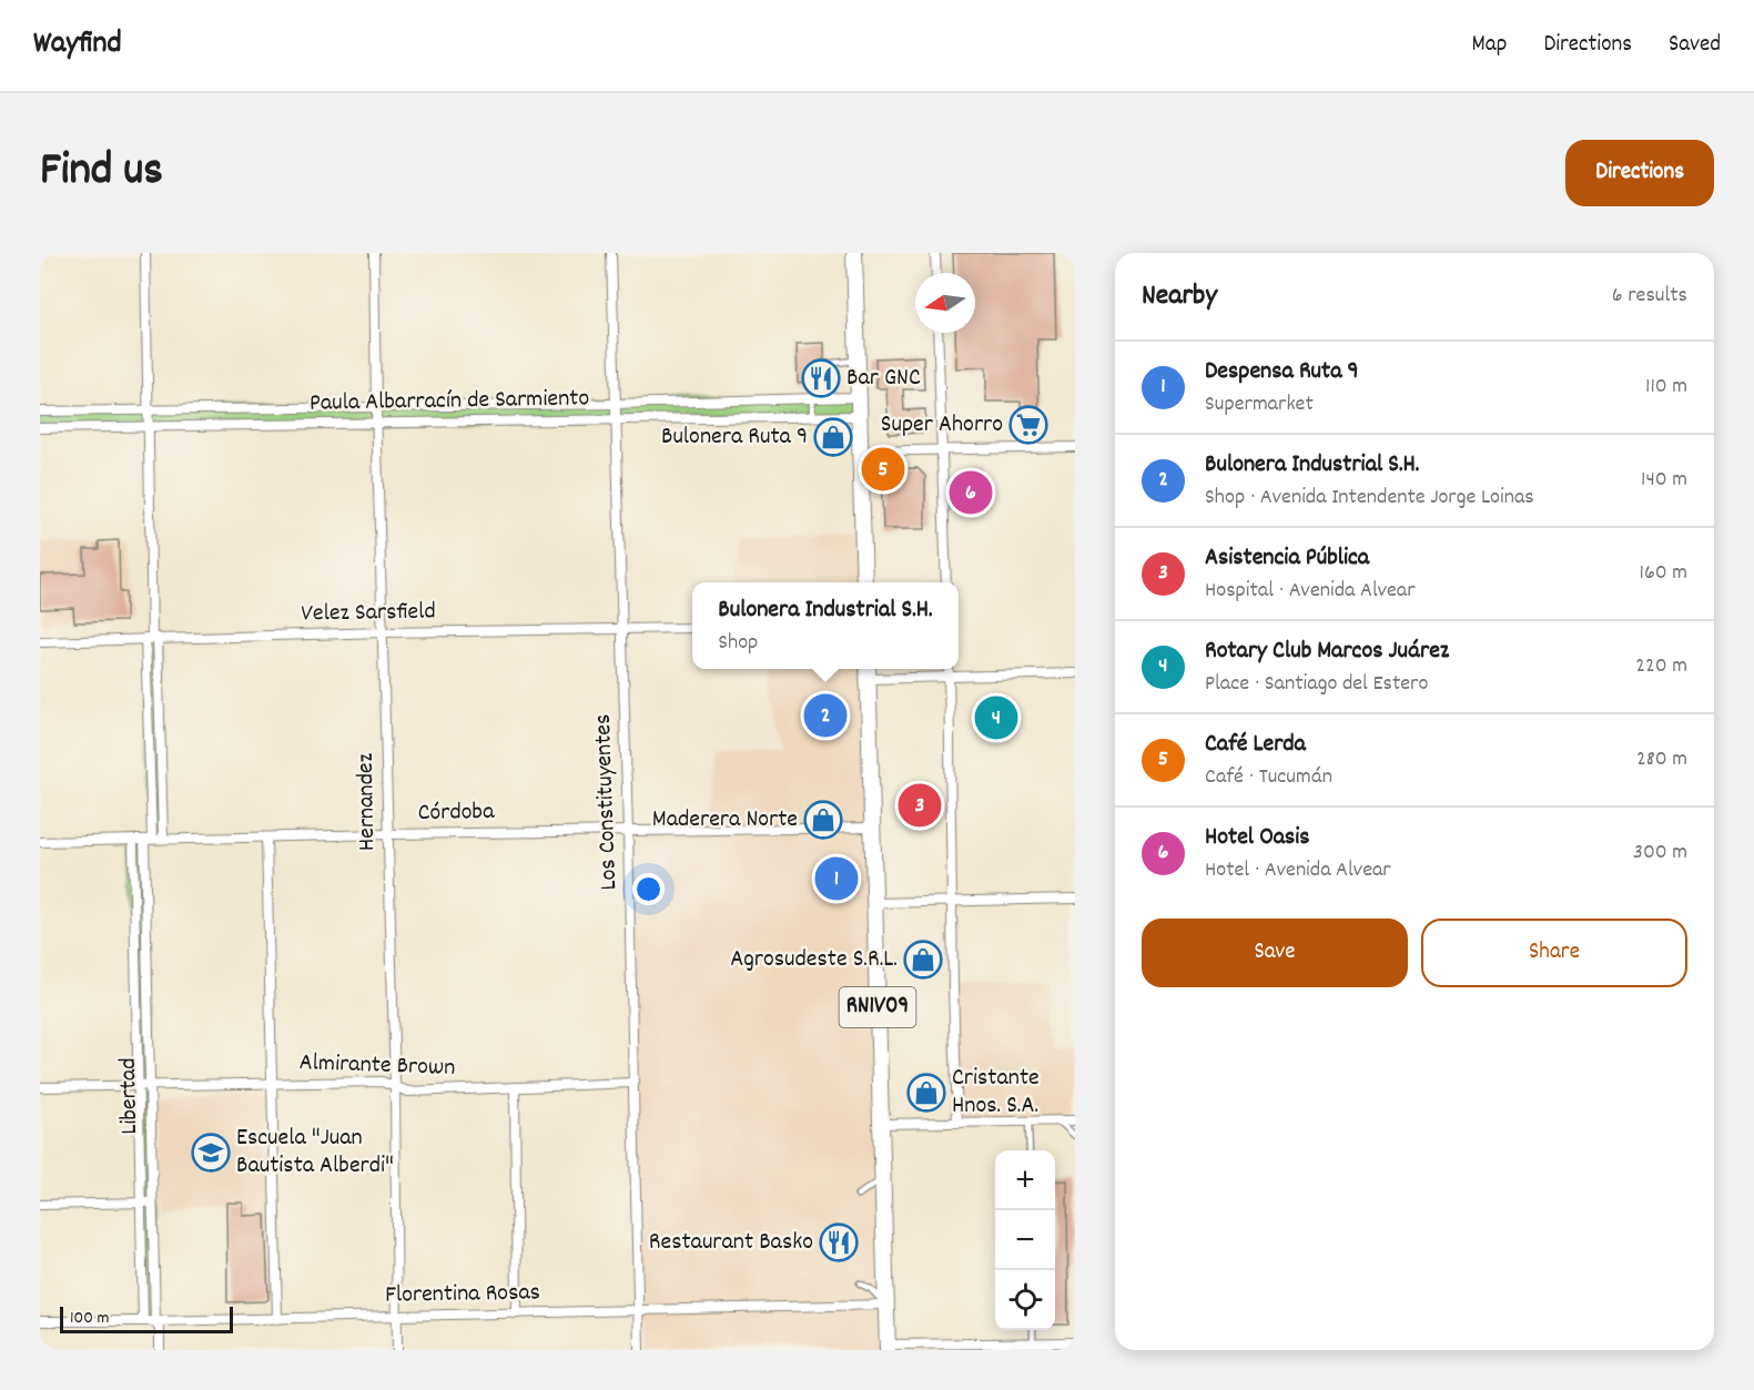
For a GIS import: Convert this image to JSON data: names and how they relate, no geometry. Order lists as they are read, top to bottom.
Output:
{
  "streets": {
    "main road": ["RN1V09"],
    "street": [
      "Paula Albarracín de Sarmiento",
      "Velez Sarsfield",
      "Hernandez",
      "Los Constituyentes",
      "Córdoba",
      "Almirante Brown",
      "Libertad",
      "Florentina Rosas"
    ]
  },
  "crossings": [
    ["Paula Albarracín de Sarmiento", "Hernandez"],
    ["Paula Albarracín de Sarmiento", "Los Constituyentes"],
    ["Paula Albarracín de Sarmiento", "Libertad"],
    ["Velez Sarsfield", "Hernandez"],
    ["Velez Sarsfield", "Los Constituyentes"],
    ["Velez Sarsfield", "Libertad"],
    ["Hernandez", "Córdoba"],
    ["Hernandez", "Almirante Brown"],
    ["Hernandez", "Florentina Rosas"],
    ["Los Constituyentes", "Córdoba"],
    ["Los Constituyentes", "Almirante Brown"],
    ["Los Constituyentes", "Florentina Rosas"],
    ["Córdoba", "RN1V09"],
    ["Córdoba", "Libertad"],
    ["RN1V09", "Florentina Rosas"],
    ["Almirante Brown", "Libertad"],
    ["Libertad", "Florentina Rosas"]
  ],
  "places": {
    "restaurant": ["Bar GNC", "Restaurant Basko"],
    "supermarket": ["Super Ahorro"],
    "shop": [
      "Bulonera Ruta 9",
      "Maderera Norte",
      "Agrosudeste S.R.L.",
      "Cristante Hnos. S.A."
    ],
    "school or university": ["Escuela \"Juan Bautista Alberdi\""]
  },
  "scale_bar": "100 m",
  "north": "left",
  "page": {
    "header": "Wayfind",
    "nav": ["Map", "Directions", "Saved"],
    "title": "Find us",
    "buttons": [
      "Directions",
      ["Save", "Share"]
    ],
    "heading": ["Nearby", "6 results"],
    "list": [
      {
        "mark": "1",
        "name": "Despensa Ruta 9",
        "note": "Supermarket",
        "value": "110 m"
      },
      {
        "mark": "2",
        "name": "Bulonera Industrial S.H.",
        "note": "Shop · Avenida Intendente Jorge Loinas",
        "value": "140 m"
      },
      {
        "mark": "3",
        "name": "Asistencia Pública",
        "note": "Hospital · Avenida Alvear",
        "value": "160 m"
      },
      {
        "mark": "4",
        "name": "Rotary Club Marcos Juárez",
        "note": "Place · Santiago del Estero",
        "value": "220 m"
      },
      {
        "mark": "5",
        "name": "Café Lerda",
        "note": "Café · Tucumán",
        "value": "280 m"
      },
      {
        "mark": "6",
        "name": "Hotel Oasis",
        "note": "Hotel · Avenida Alvear",
        "value": "300 m"
      }
    ],
    "pins": [
      "5",
      "6",
      "2",
      "4",
      "3",
      "1"
    ],
    "popup": ["Bulonera Industrial S.H.", "Shop"],
    "map_buttons": ["+", "−"],
    "scale": "100 m"
  }
}
